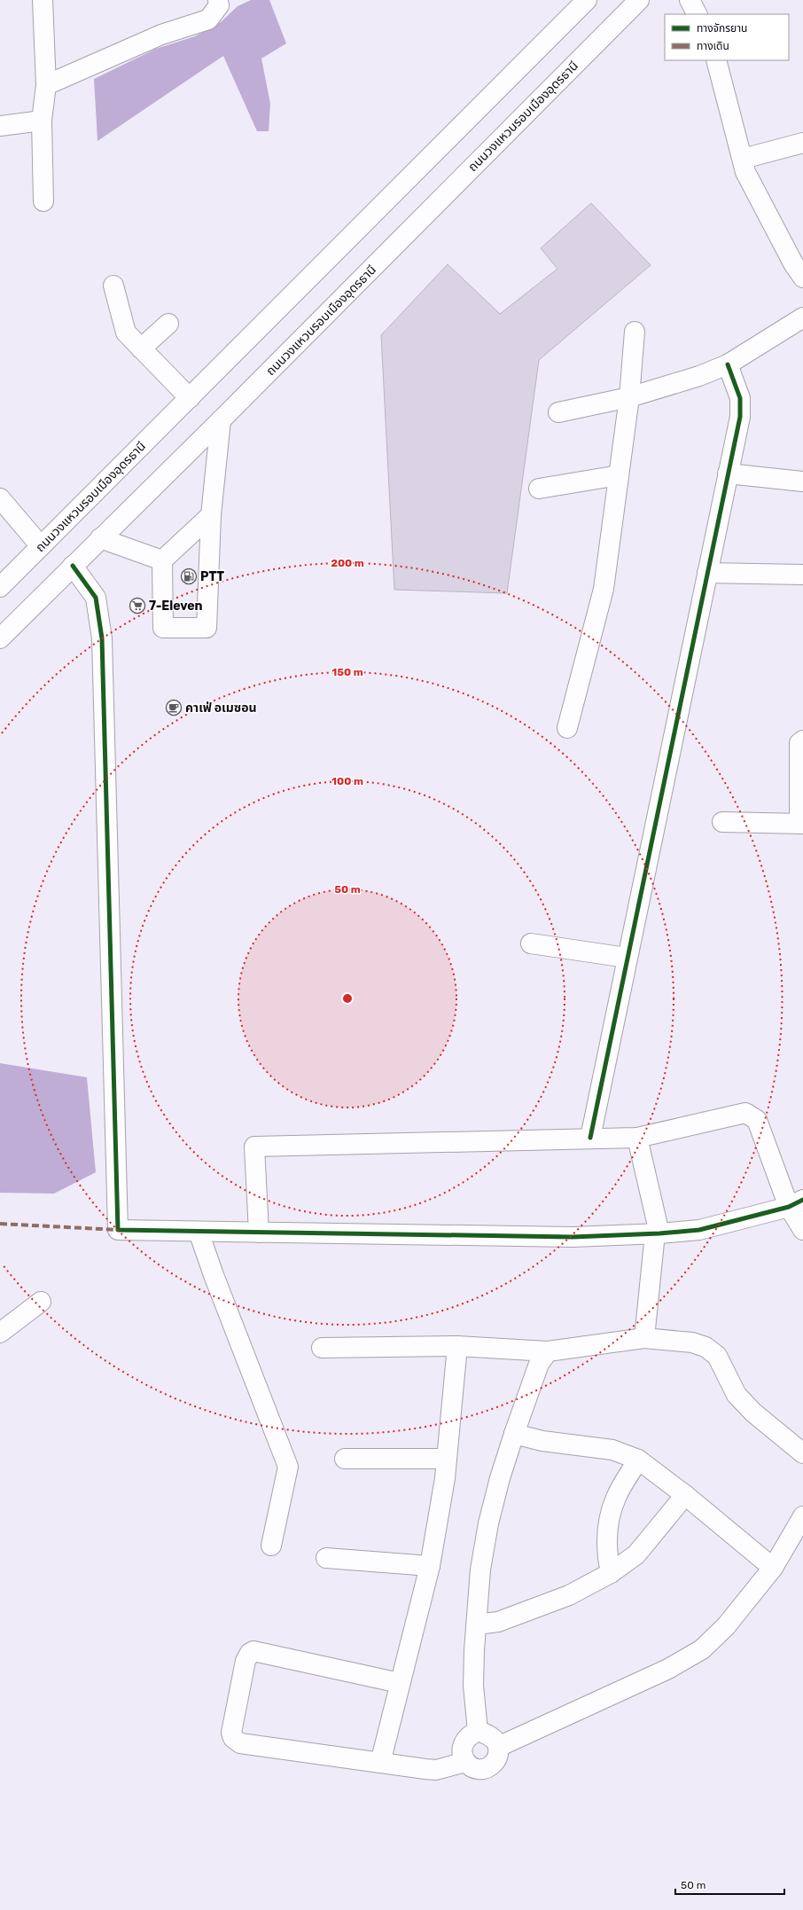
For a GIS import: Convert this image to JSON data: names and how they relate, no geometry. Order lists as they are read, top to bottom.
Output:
{
  "streets": {
    "street": ["ถนนวงแหวนรอบเมืองอุดรธานี"]
  },
  "places": {
    "fuel station": ["PTT"],
    "supermarket": ["7-Eleven"],
    "cafe": ["คาเฟ่ อเมซอน"]
  },
  "legend": ["ทางจักรยาน", "ทางเดิน"],
  "scale_bar": "50 m",
  "rings": [
    "200 m",
    "150 m",
    "100 m",
    "50 m"
  ]
}
